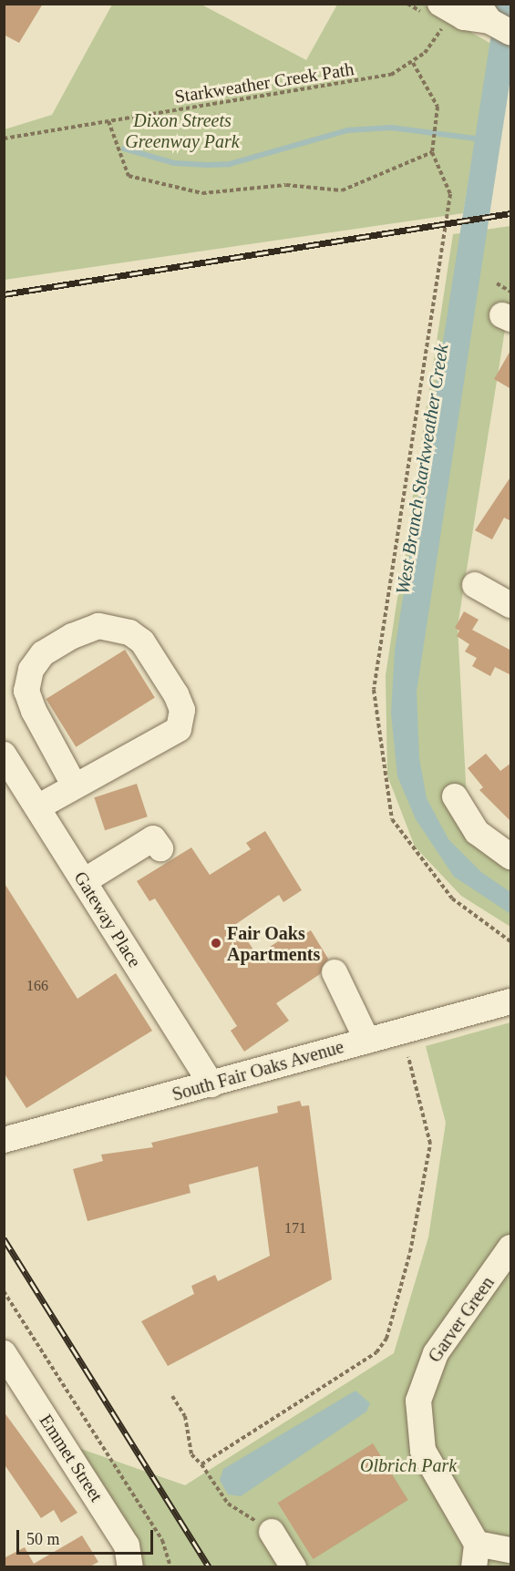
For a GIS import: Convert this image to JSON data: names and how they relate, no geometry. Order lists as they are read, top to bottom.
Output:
{
  "streets": {
    "street": [
      "Gateway Place",
      "South Fair Oaks Avenue",
      "Garver Green",
      "Emmet Street"
    ],
    "path": ["Starkweather Creek Path"]
  },
  "crossings": [
    ["Gateway Place", "South Fair Oaks Avenue"]
  ],
  "water": ["West Branch Starkweather Creek"],
  "parks": ["Dixon Streets Greenway Park", "Olbrich Park"],
  "places": ["Fair Oaks Apartments"],
  "house_numbers": ["166", "171"],
  "scale_bar": "50 m"
}
